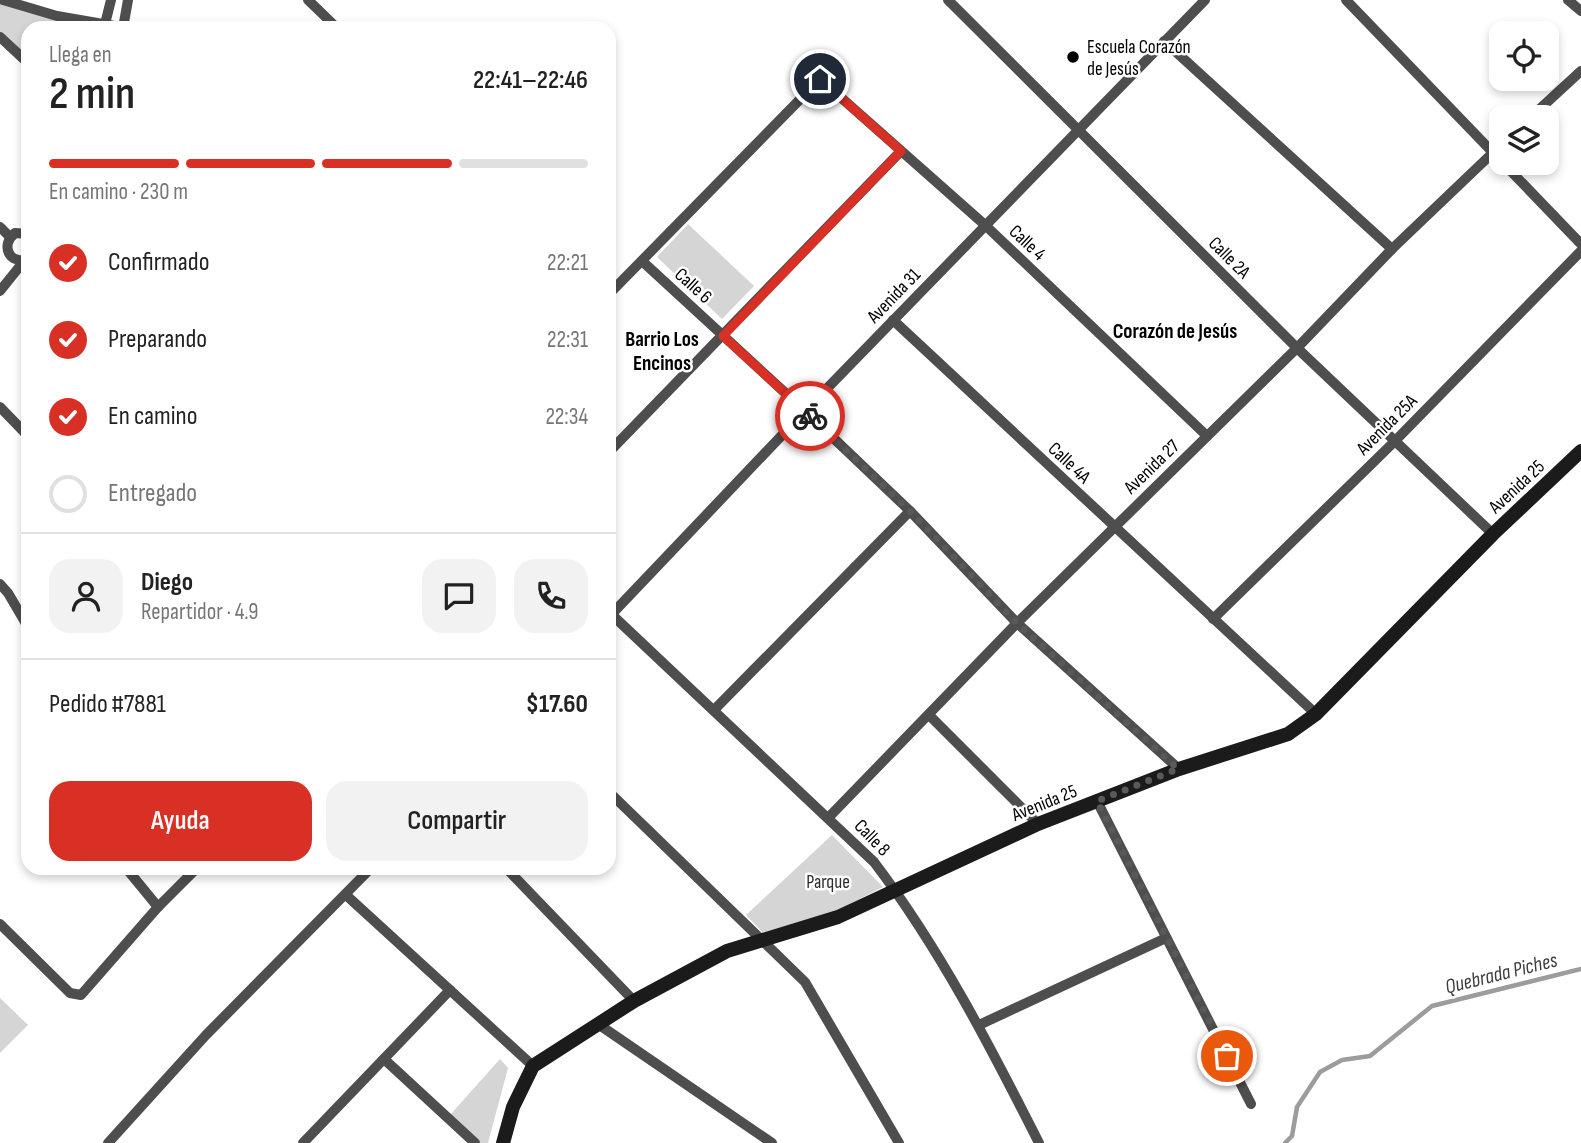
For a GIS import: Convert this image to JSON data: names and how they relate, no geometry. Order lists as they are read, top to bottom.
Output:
{
  "streets": {
    "street": [
      "Calle 4",
      "Calle 2A",
      "Calle 6",
      "Avenida 31",
      "Avenida 25A",
      "Calle 4A",
      "Avenida 27",
      "Avenida 25",
      "Calle 8"
    ]
  },
  "crossings": [
    ["Calle 4", "Calle 6"],
    ["Calle 4", "Avenida 31"],
    ["Calle 4", "Avenida 27"],
    ["Calle 2A", "Avenida 31"],
    ["Calle 2A", "Avenida 25A"],
    ["Calle 2A", "Avenida 27"],
    ["Calle 2A", "Avenida 25"],
    ["Calle 6", "Avenida 31"],
    ["Calle 6", "Avenida 27"],
    ["Calle 6", "Avenida 25"],
    ["Avenida 31", "Calle 4A"],
    ["Avenida 25A", "Calle 4A"],
    ["Calle 4A", "Avenida 27"],
    ["Calle 4A", "Avenida 25"],
    ["Avenida 27", "Calle 8"],
    ["Avenida 25", "Calle 8"]
  ],
  "districts": ["Corazón de Jesús", "Barrio Los Encinos"],
  "water": ["Quebrada Piches"],
  "parks": ["Parque"],
  "places": ["Escuela Corazón de Jesús"],
  "page": {
    "heading": ["2 min", "Llega en", "22:41–22:46"],
    "panel": [
      "Diego",
      "Repartidor · 4.9",
      "Pedido #7881",
      "$17.60"
    ],
    "bar": "En camino · 230 m",
    "list": [
      ["Confirmado", "22:21"],
      ["Preparando", "22:31"],
      ["En camino", "22:34"],
      "Entregado"
    ],
    "buttons": ["Ayuda", "Compartir"]
  }
}
